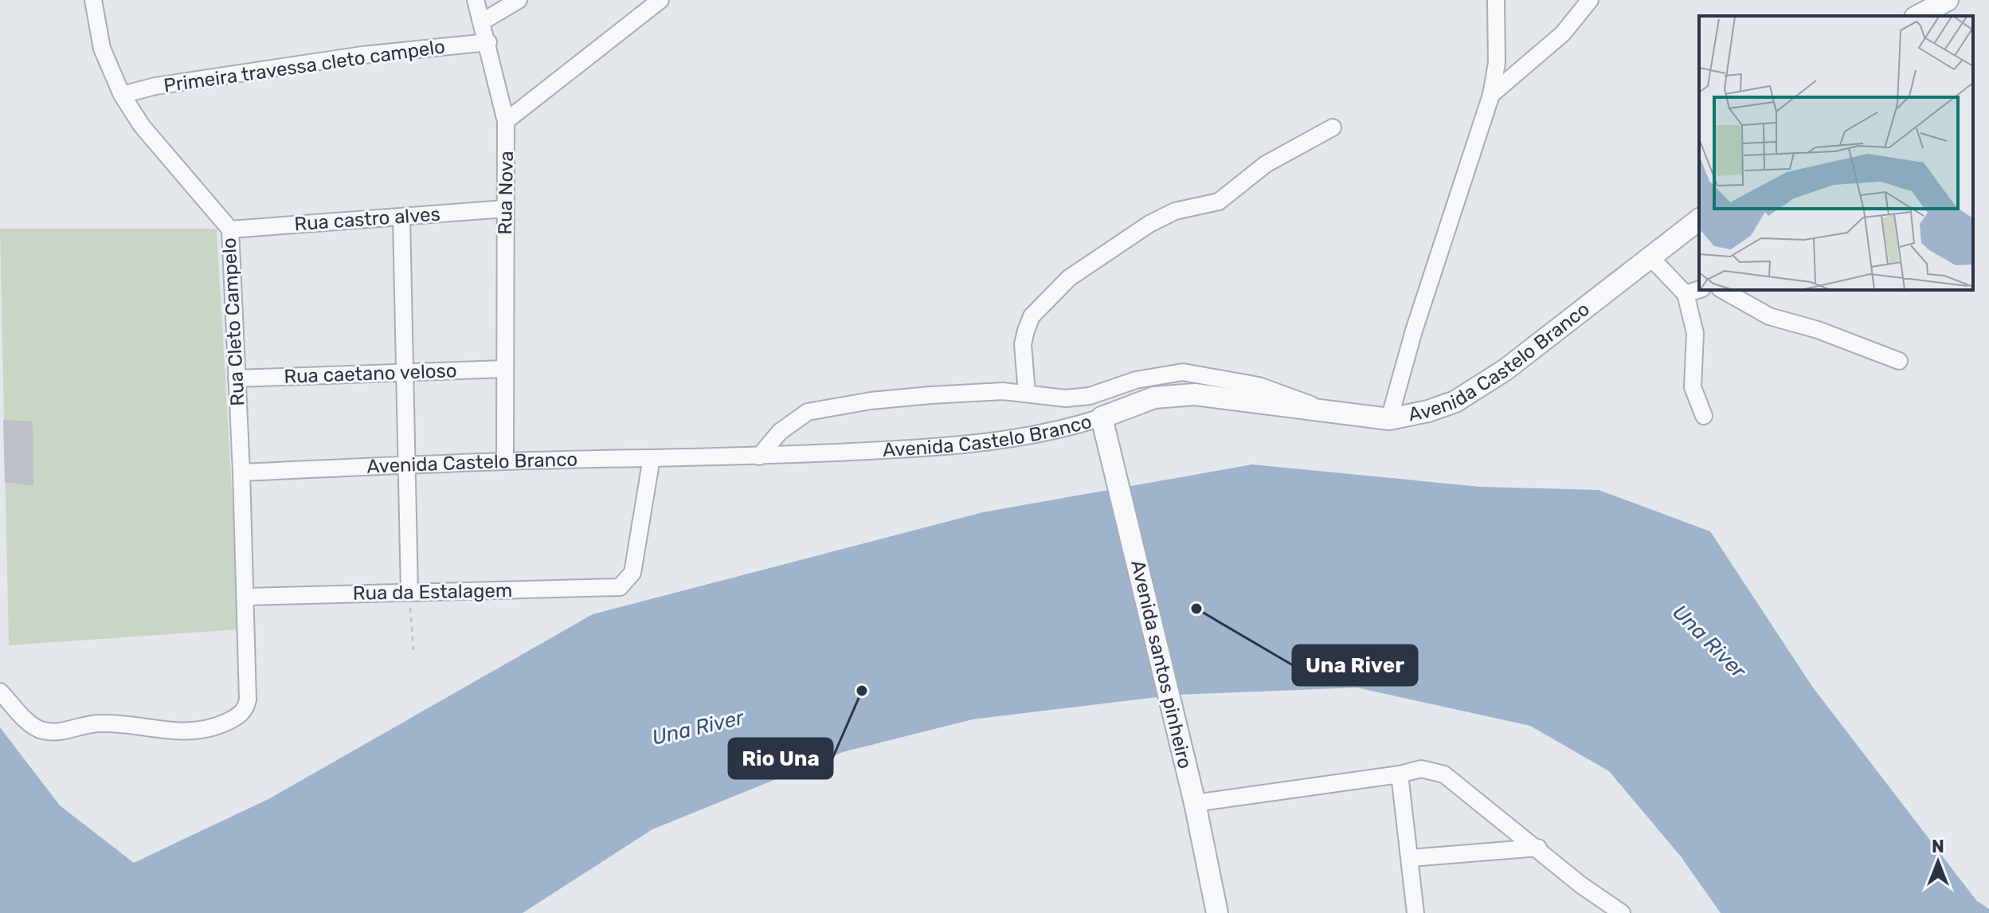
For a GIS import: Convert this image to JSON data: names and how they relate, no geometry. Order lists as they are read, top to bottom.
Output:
{
  "streets": {
    "street": [
      "Primeira travessa cleto campelo",
      "Rua Nova",
      "Rua castro alves",
      "Rua Cleto Campelo",
      "Avenida Castelo Branco",
      "Rua caetano veloso",
      "Rua da Estalagem",
      "Avenida santos pinheiro"
    ]
  },
  "crossings": [
    ["Primeira travessa cleto campelo", "Rua Nova"],
    ["Primeira travessa cleto campelo", "Rua Cleto Campelo"],
    ["Rua Nova", "Rua castro alves"],
    ["Rua Nova", "Avenida Castelo Branco"],
    ["Rua Nova", "Rua caetano veloso"],
    ["Rua castro alves", "Rua Cleto Campelo"],
    ["Rua Cleto Campelo", "Avenida Castelo Branco"],
    ["Rua Cleto Campelo", "Rua caetano veloso"],
    ["Rua Cleto Campelo", "Rua da Estalagem"],
    ["Avenida Castelo Branco", "Rua da Estalagem"],
    ["Avenida Castelo Branco", "Avenida santos pinheiro"]
  ],
  "water": ["Una River"],
  "places": ["Una River", "Rio Una"],
  "north": "top"
}
